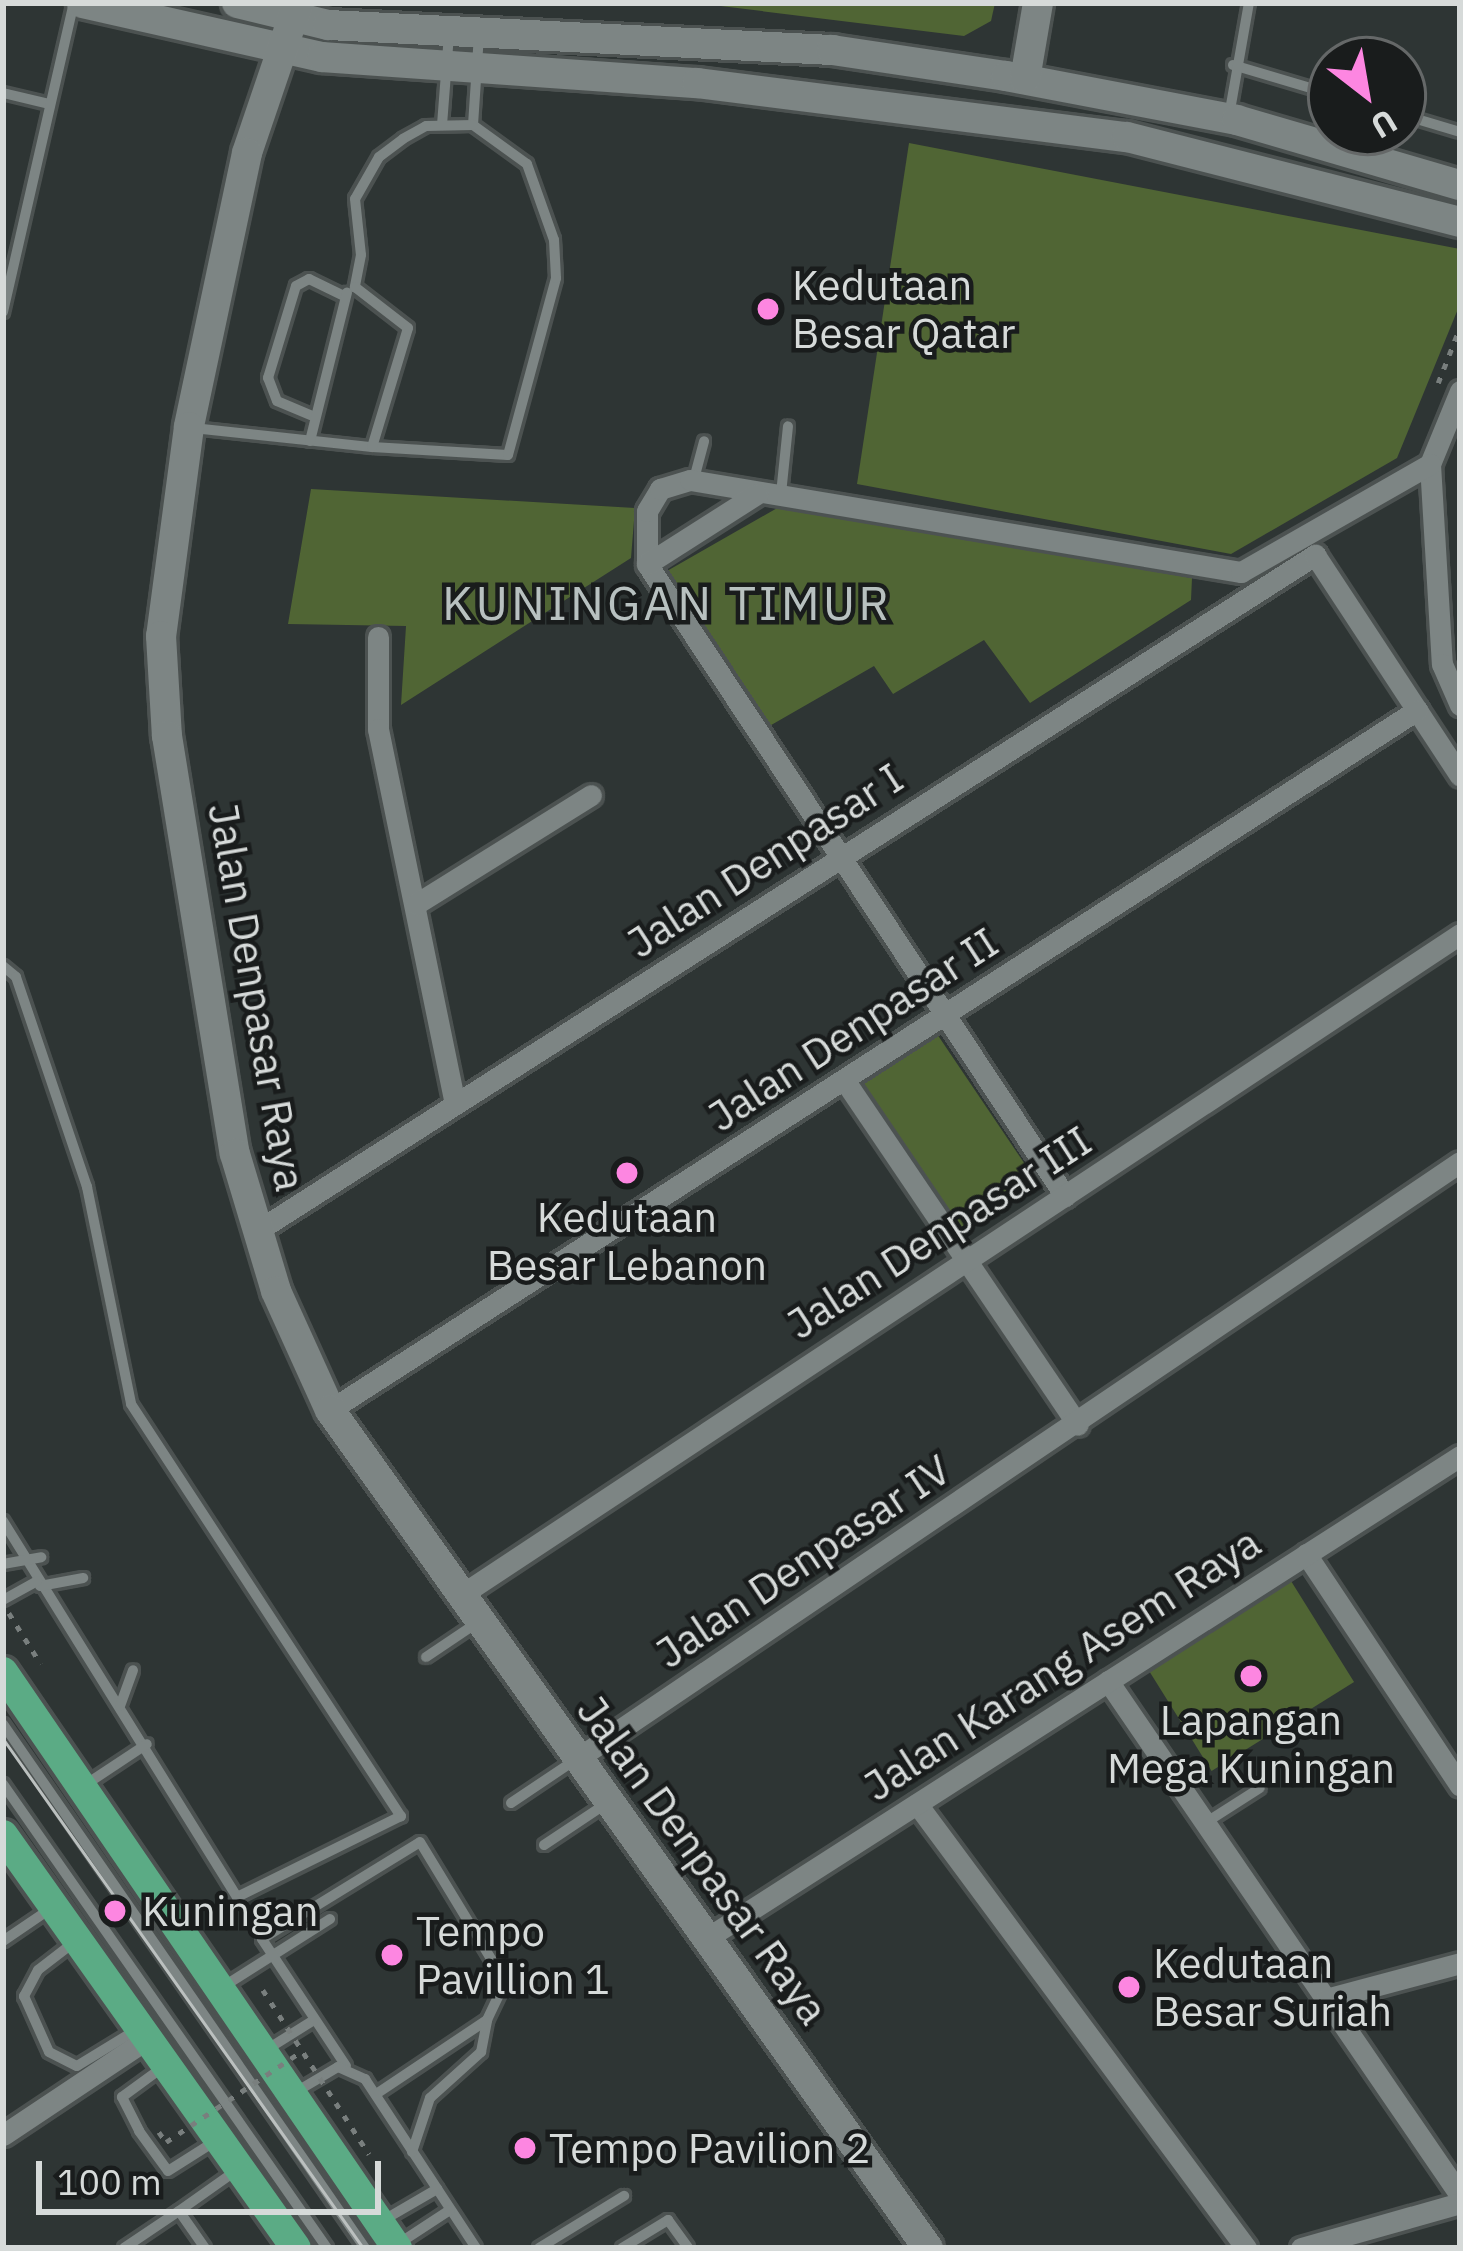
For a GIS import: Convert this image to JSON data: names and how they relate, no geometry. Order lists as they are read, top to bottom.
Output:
{
  "streets": {
    "street": [
      "Jalan Denpasar I",
      "Jalan Denpasar Raya",
      "Jalan Denpasar II",
      "Jalan Denpasar III",
      "Jalan Denpasar IV",
      "Jalan Karang Asem Raya"
    ]
  },
  "crossings": [
    ["Jalan Denpasar I", "Jalan Denpasar Raya"],
    ["Jalan Denpasar I", "Jalan Denpasar II"],
    ["Jalan Denpasar Raya", "Jalan Denpasar II"],
    ["Jalan Denpasar Raya", "Jalan Denpasar III"],
    ["Jalan Denpasar Raya", "Jalan Denpasar IV"],
    ["Jalan Denpasar Raya", "Jalan Karang Asem Raya"]
  ],
  "districts": ["KUNINGAN TIMUR"],
  "places": [
    "Kedutaan Besar Qatar",
    "Kedutaan Besar Lebanon",
    "Lapangan Mega Kuningan",
    "Kuningan",
    "Tempo Pavillion 1",
    "Kedutaan Besar Suriah",
    "Tempo Pavilion 2"
  ],
  "scale_bar": "100 m",
  "north": "bottom right"
}
